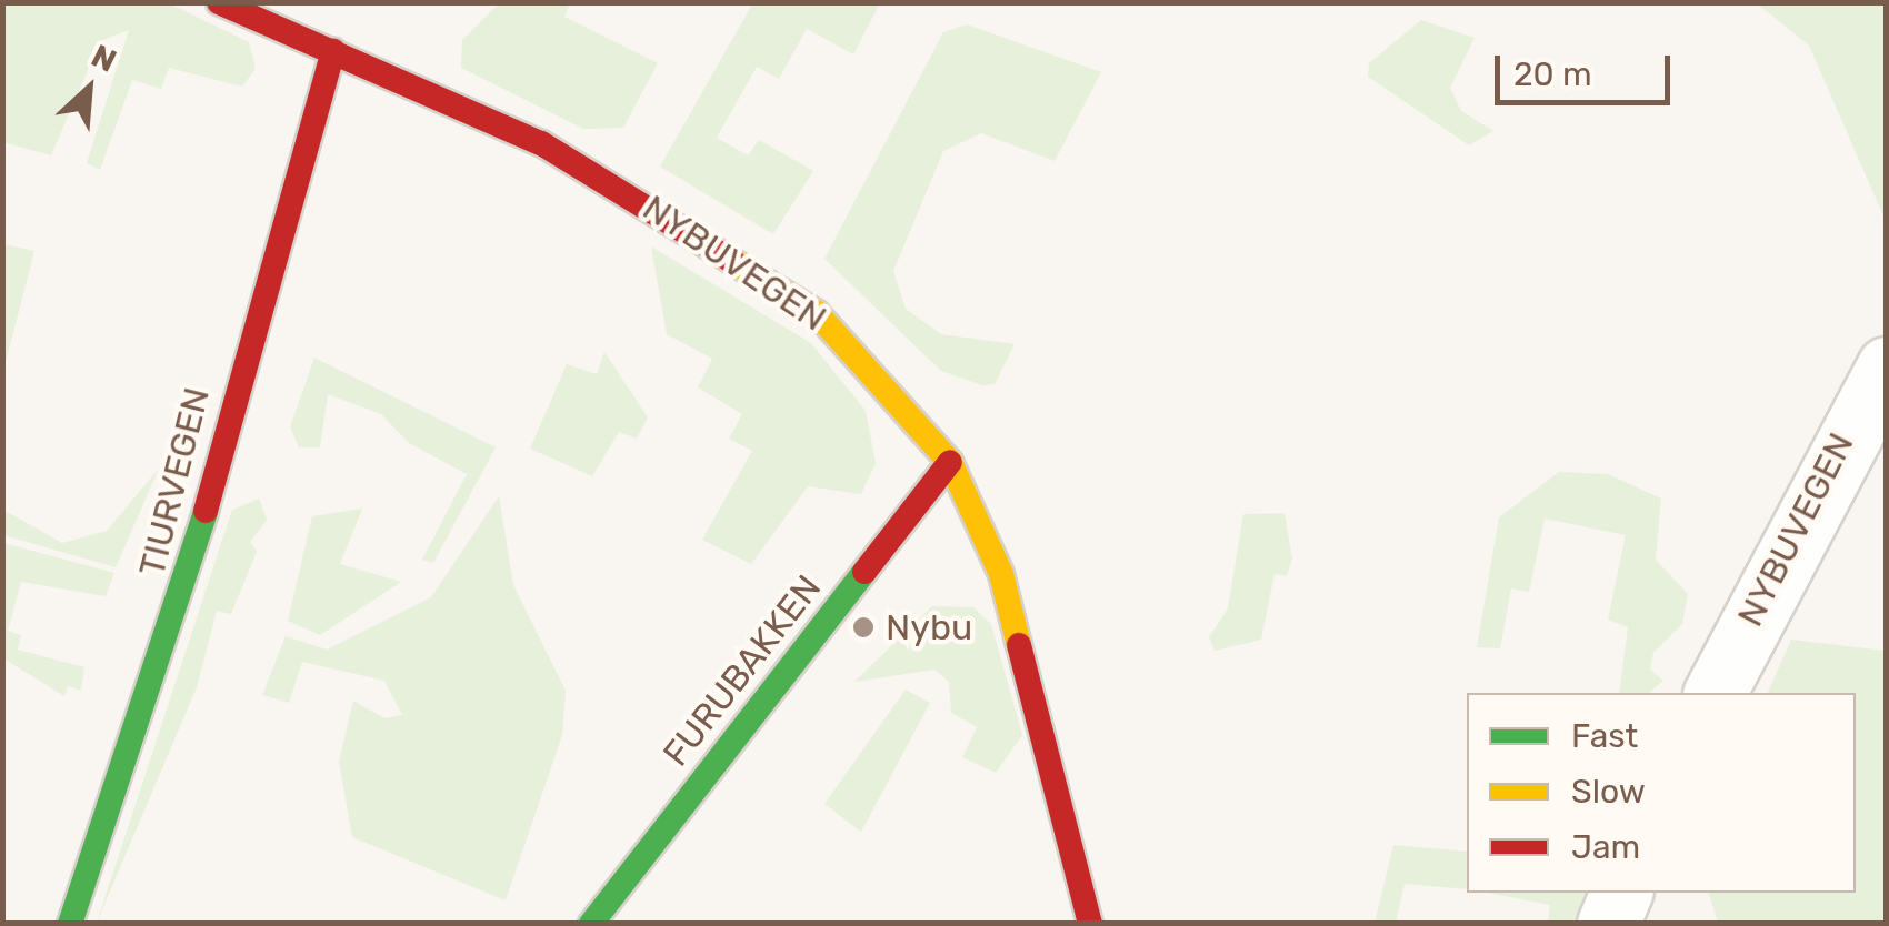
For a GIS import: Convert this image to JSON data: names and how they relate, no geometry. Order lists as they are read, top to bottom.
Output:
{
  "streets": {
    "street": ["NYBUVEGEN", "TIURVEGEN", "FURUBAKKEN"]
  },
  "crossings": [
    ["NYBUVEGEN", "TIURVEGEN"],
    ["NYBUVEGEN", "FURUBAKKEN"]
  ],
  "places": ["Nybu"],
  "legend": ["Fast", "Slow", "Jam"],
  "scale_bar": "20 m",
  "north": "top right"
}
